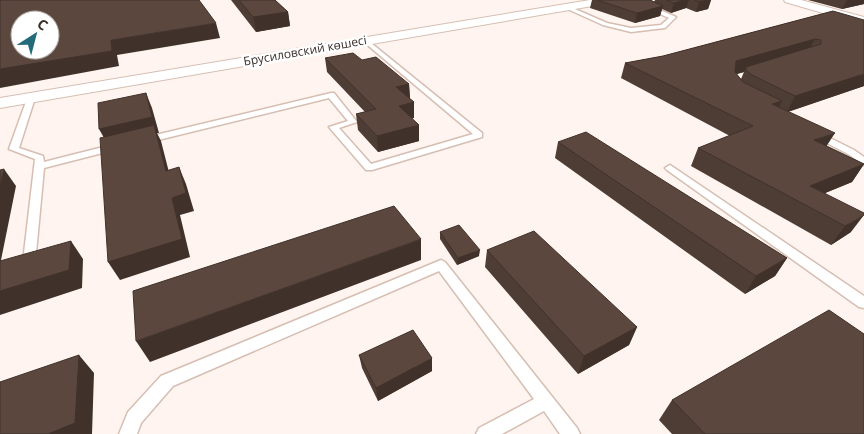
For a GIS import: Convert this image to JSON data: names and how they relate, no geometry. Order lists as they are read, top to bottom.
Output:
{
  "streets": {
    "street": ["Брусиловский көшесі"]
  },
  "north": "top right"
}
